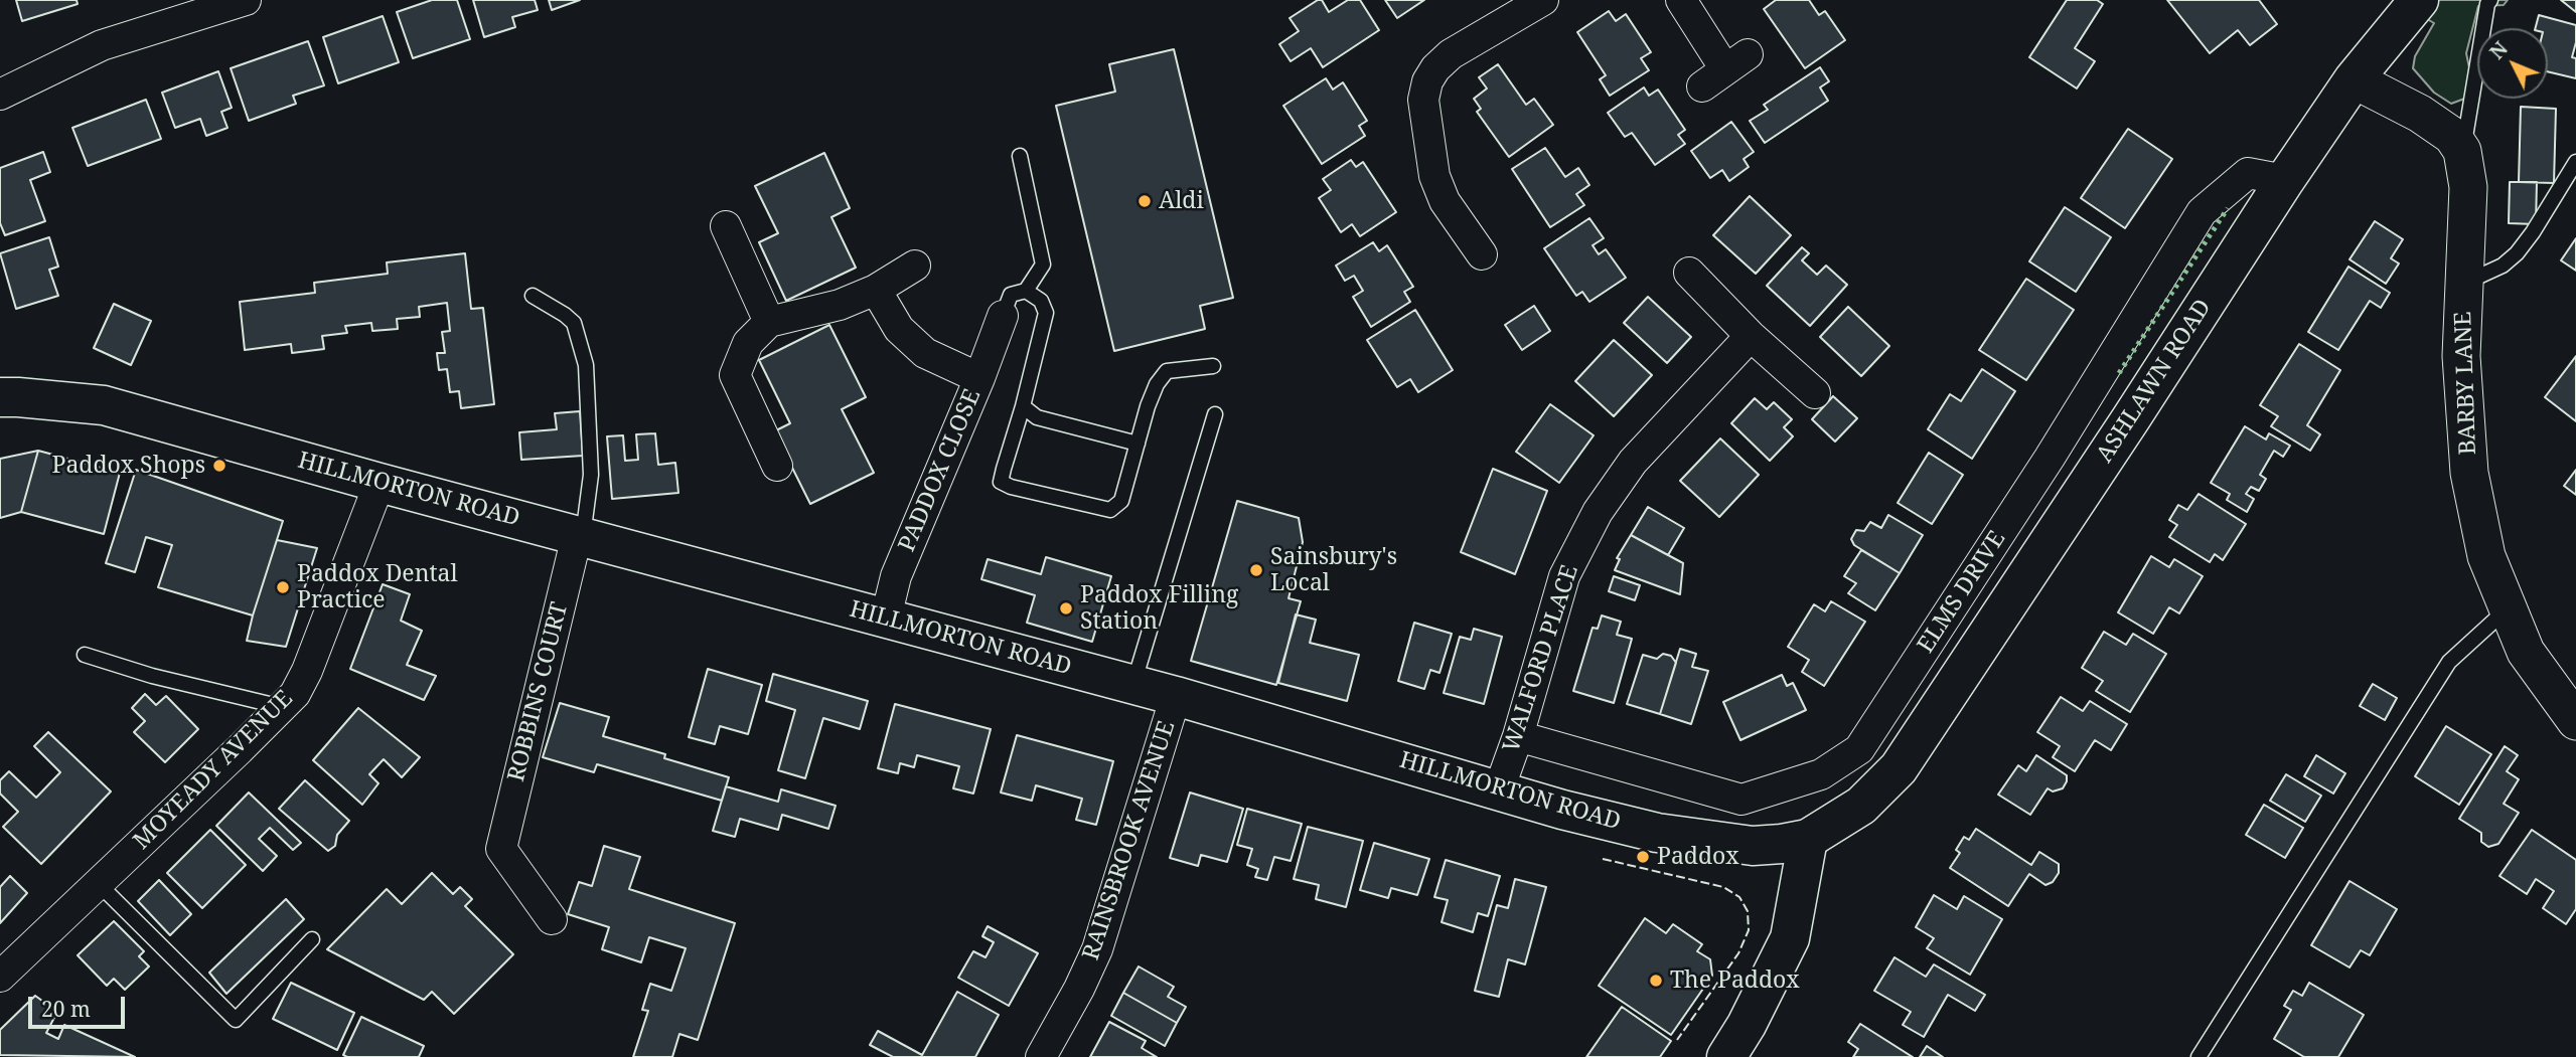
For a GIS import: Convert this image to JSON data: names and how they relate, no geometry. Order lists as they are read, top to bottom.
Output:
{
  "streets": {
    "main road": ["ASHLAWN ROAD", "HILLMORTON ROAD"],
    "street": [
      "BARBY LANE",
      "PADDOX CLOSE",
      "ELMS DRIVE",
      "WALFORD PLACE",
      "ROBBINS COURT",
      "MOYEADY AVENUE",
      "RAINSBROOK AVENUE"
    ]
  },
  "crossings": [
    ["ASHLAWN ROAD", "HILLMORTON ROAD"],
    ["ASHLAWN ROAD", "ELMS DRIVE"],
    ["PADDOX CLOSE", "HILLMORTON ROAD"],
    ["HILLMORTON ROAD", "WALFORD PLACE"],
    ["HILLMORTON ROAD", "ROBBINS COURT"],
    ["HILLMORTON ROAD", "MOYEADY AVENUE"],
    ["HILLMORTON ROAD", "RAINSBROOK AVENUE"],
    ["ELMS DRIVE", "WALFORD PLACE"]
  ],
  "places": [
    "Aldi",
    "Paddox Shops",
    "Sainsbury's Local",
    "Paddox Dental Practice",
    "Paddox Filling Station",
    "Paddox",
    "The Paddox"
  ],
  "scale_bar": "20 m",
  "north": "top left"
}
